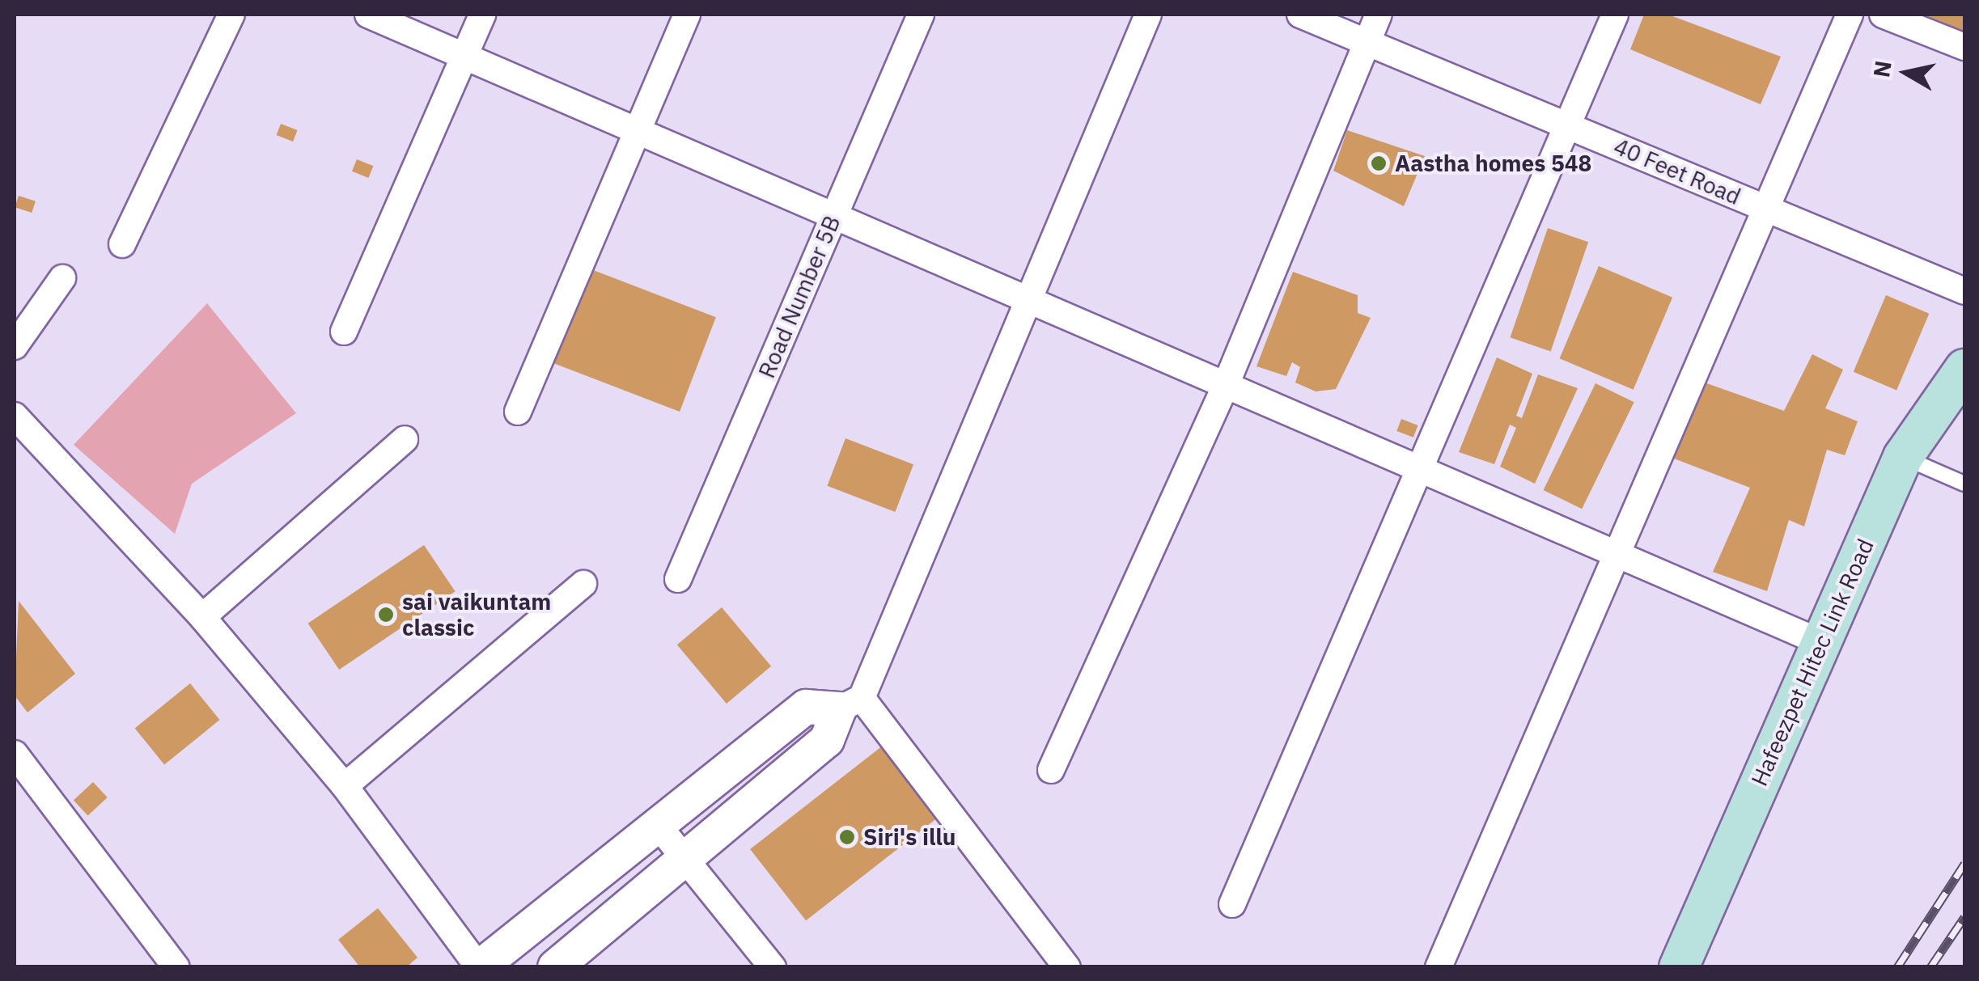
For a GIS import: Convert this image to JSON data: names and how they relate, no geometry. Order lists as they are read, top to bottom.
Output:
{
  "streets": {
    "main road": ["Hafeezpet Hitec Link Road"],
    "street": ["40 Feet Road", "Road Number 5B"]
  },
  "places": ["Aastha homes 548", "sai vaikuntam classic", "Siri's illu"],
  "north": "left"
}
